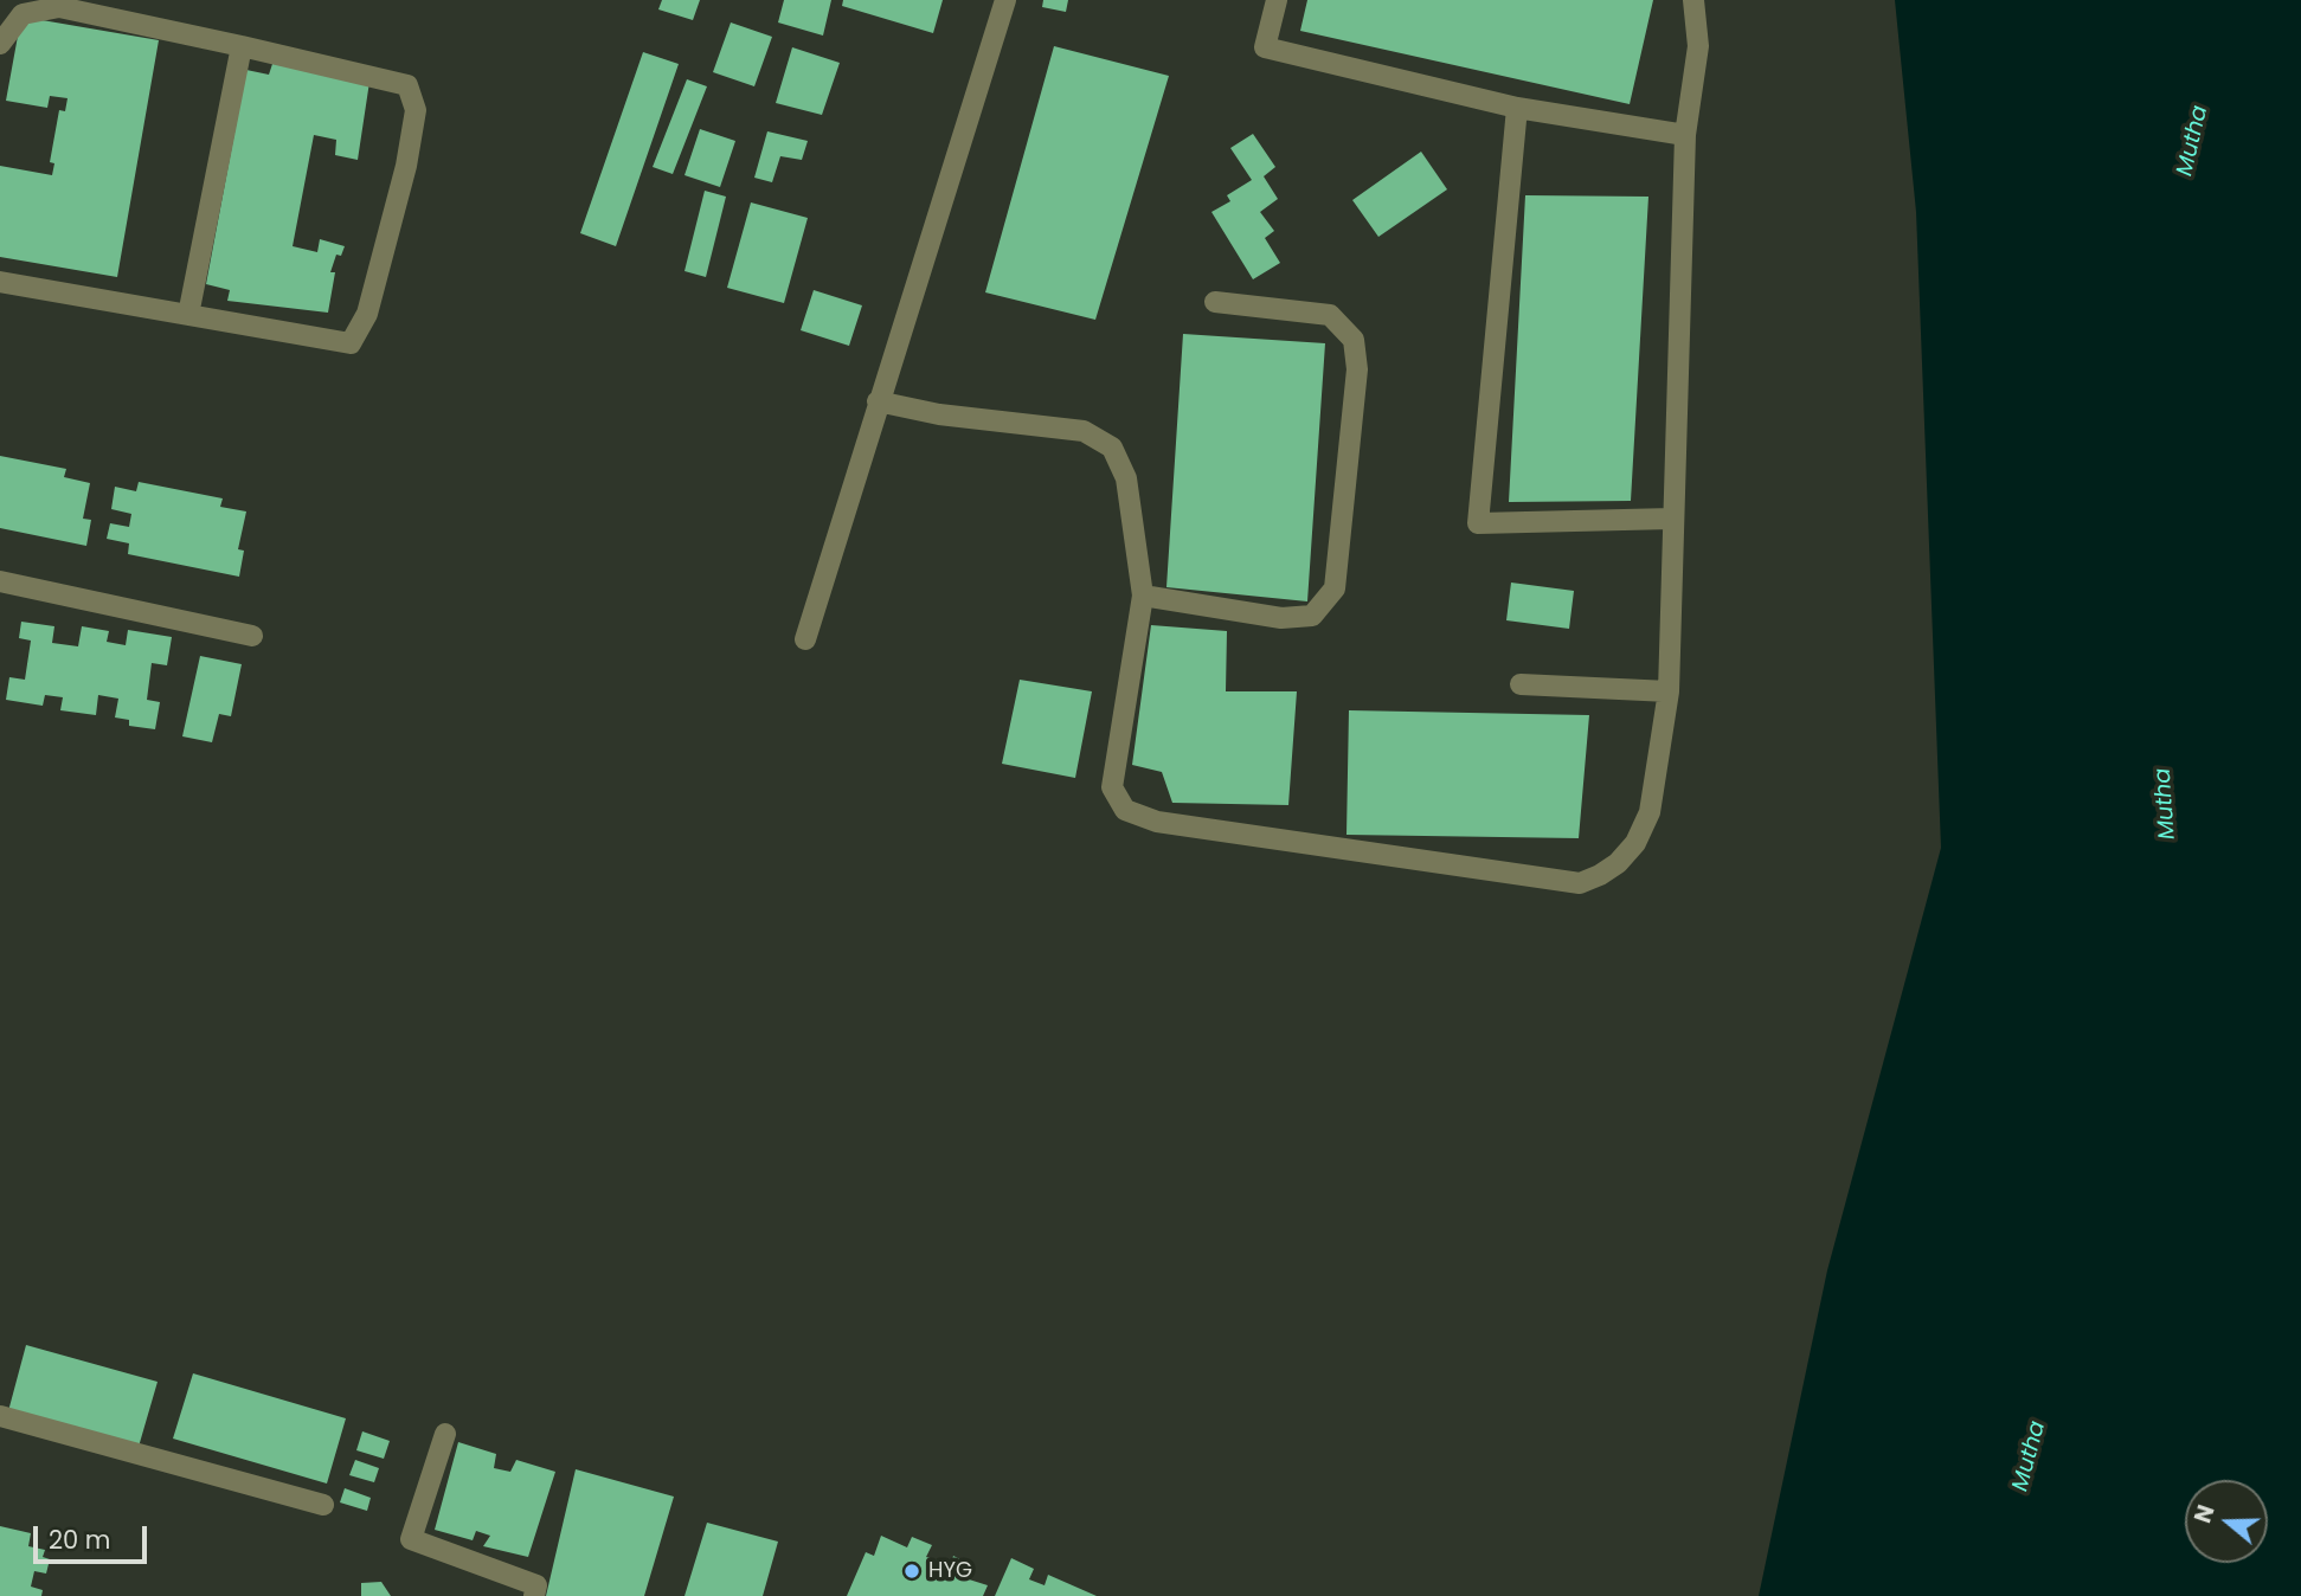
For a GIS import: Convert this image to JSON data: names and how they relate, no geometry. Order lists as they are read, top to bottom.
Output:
{
  "water": ["Mutha"],
  "places": ["HYG"],
  "scale_bar": "20 m",
  "north": "left"
}
